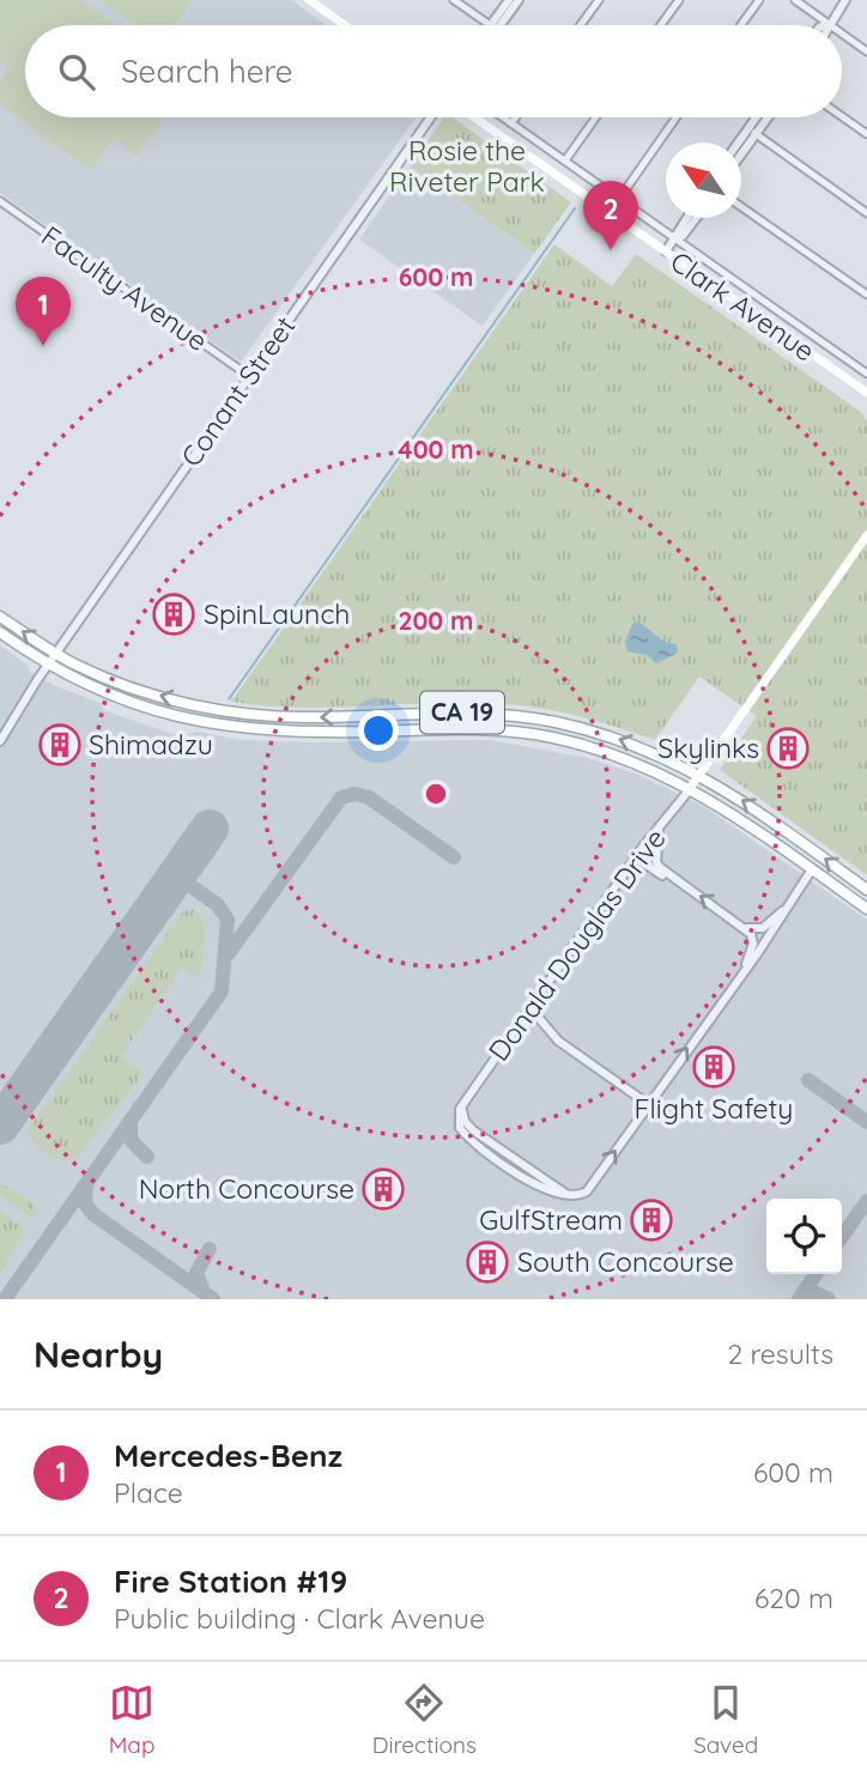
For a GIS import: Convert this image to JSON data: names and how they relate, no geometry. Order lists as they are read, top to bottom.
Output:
{
  "streets": {
    "main road": ["Clark Avenue", "CA 19"],
    "street": ["Faculty Avenue", "Conant Street", "Donald Douglas Drive"]
  },
  "crossings": [
    ["Faculty Avenue", "Conant Street"],
    ["Conant Street", "CA 19"],
    ["CA 19", "Donald Douglas Drive"]
  ],
  "parks": ["Rosie the Riveter Park"],
  "places": {
    "building": [
      "SpinLaunch",
      "Shimadzu",
      "Skylinks",
      "Flight Safety",
      "North Concourse",
      "GulfStream",
      "South Concourse"
    ]
  },
  "north": "top left",
  "page": {
    "search": "Search here",
    "pins": ["2", "1"],
    "heading": ["Nearby", "2 results"],
    "list": [
      {
        "mark": "1",
        "name": "Mercedes-Benz",
        "note": "Place",
        "value": "600 m"
      },
      {
        "mark": "2",
        "name": "Fire Station #19",
        "note": "Public building · Clark Avenue",
        "value": "620 m"
      }
    ],
    "nav": ["Map", "Directions", "Saved"]
  },
  "rings": ["600 m", "400 m", "200 m"]
}
